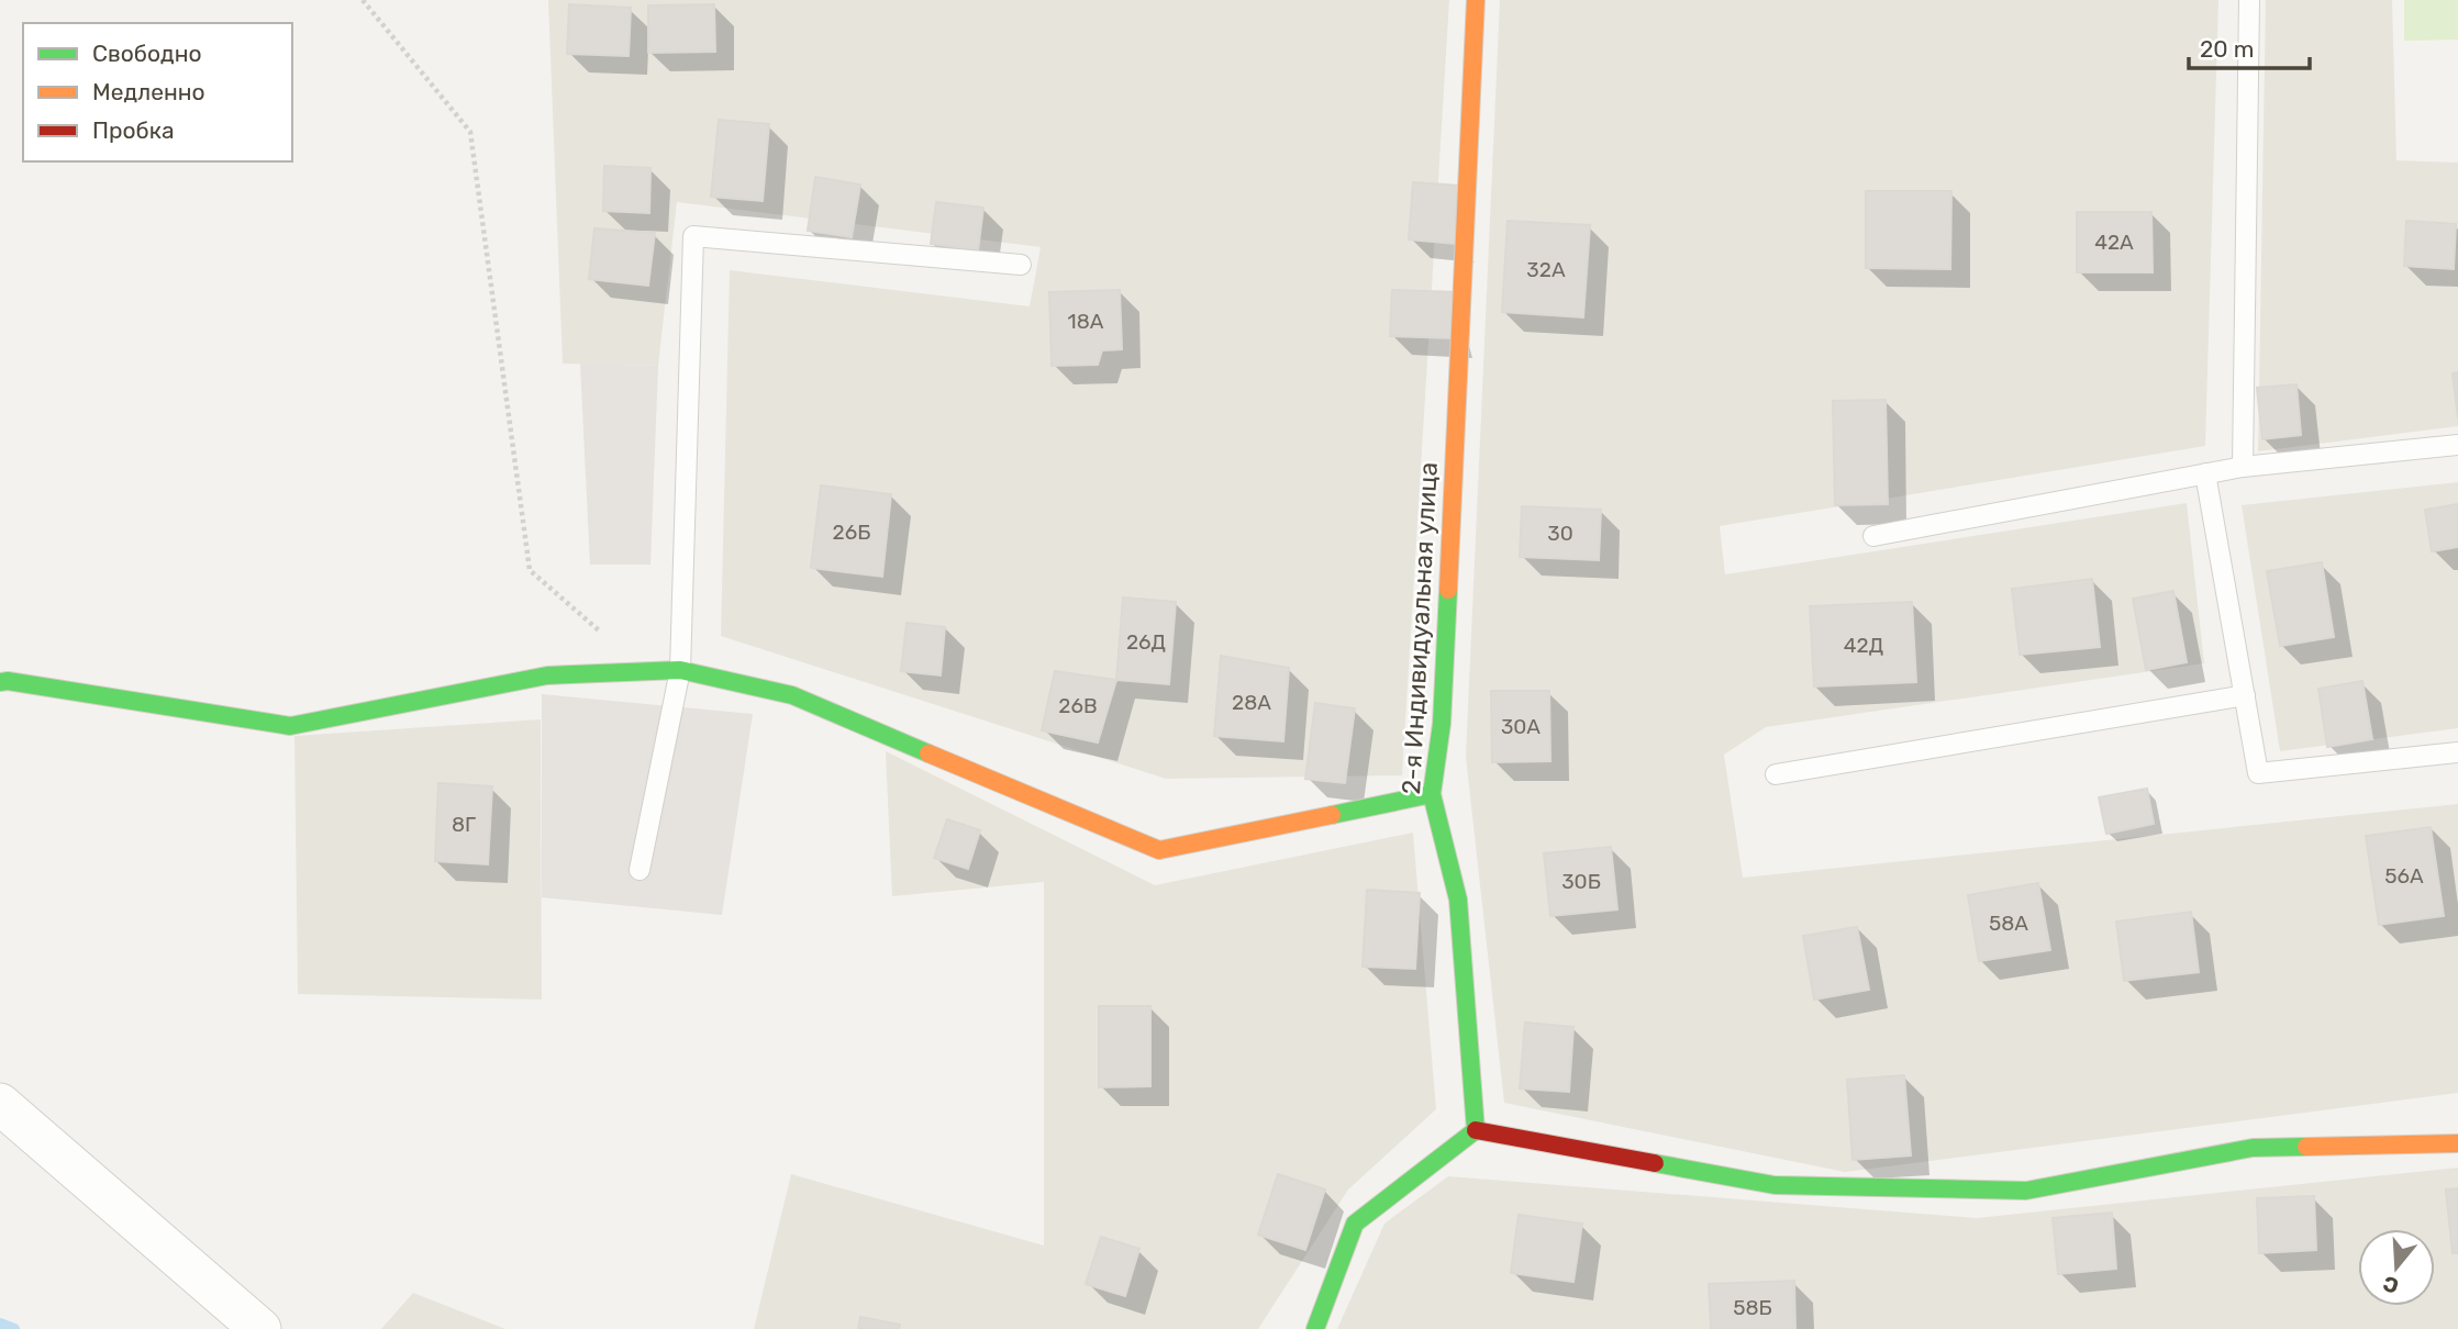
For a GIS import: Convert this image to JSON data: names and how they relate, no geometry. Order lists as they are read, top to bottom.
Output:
{
  "streets": {
    "street": ["2-я Индивидуальная улица"]
  },
  "house_numbers": [
    "42А",
    "32А",
    "18А",
    "26Б",
    "30",
    "26Д",
    "42Д",
    "28А",
    "26В",
    "30А",
    "8Г",
    "56А",
    "30Б",
    "58А",
    "58Б"
  ],
  "legend": ["Свободно", "Медленно", "Пробка"],
  "scale_bar": "20 m",
  "north": "bottom"
}
